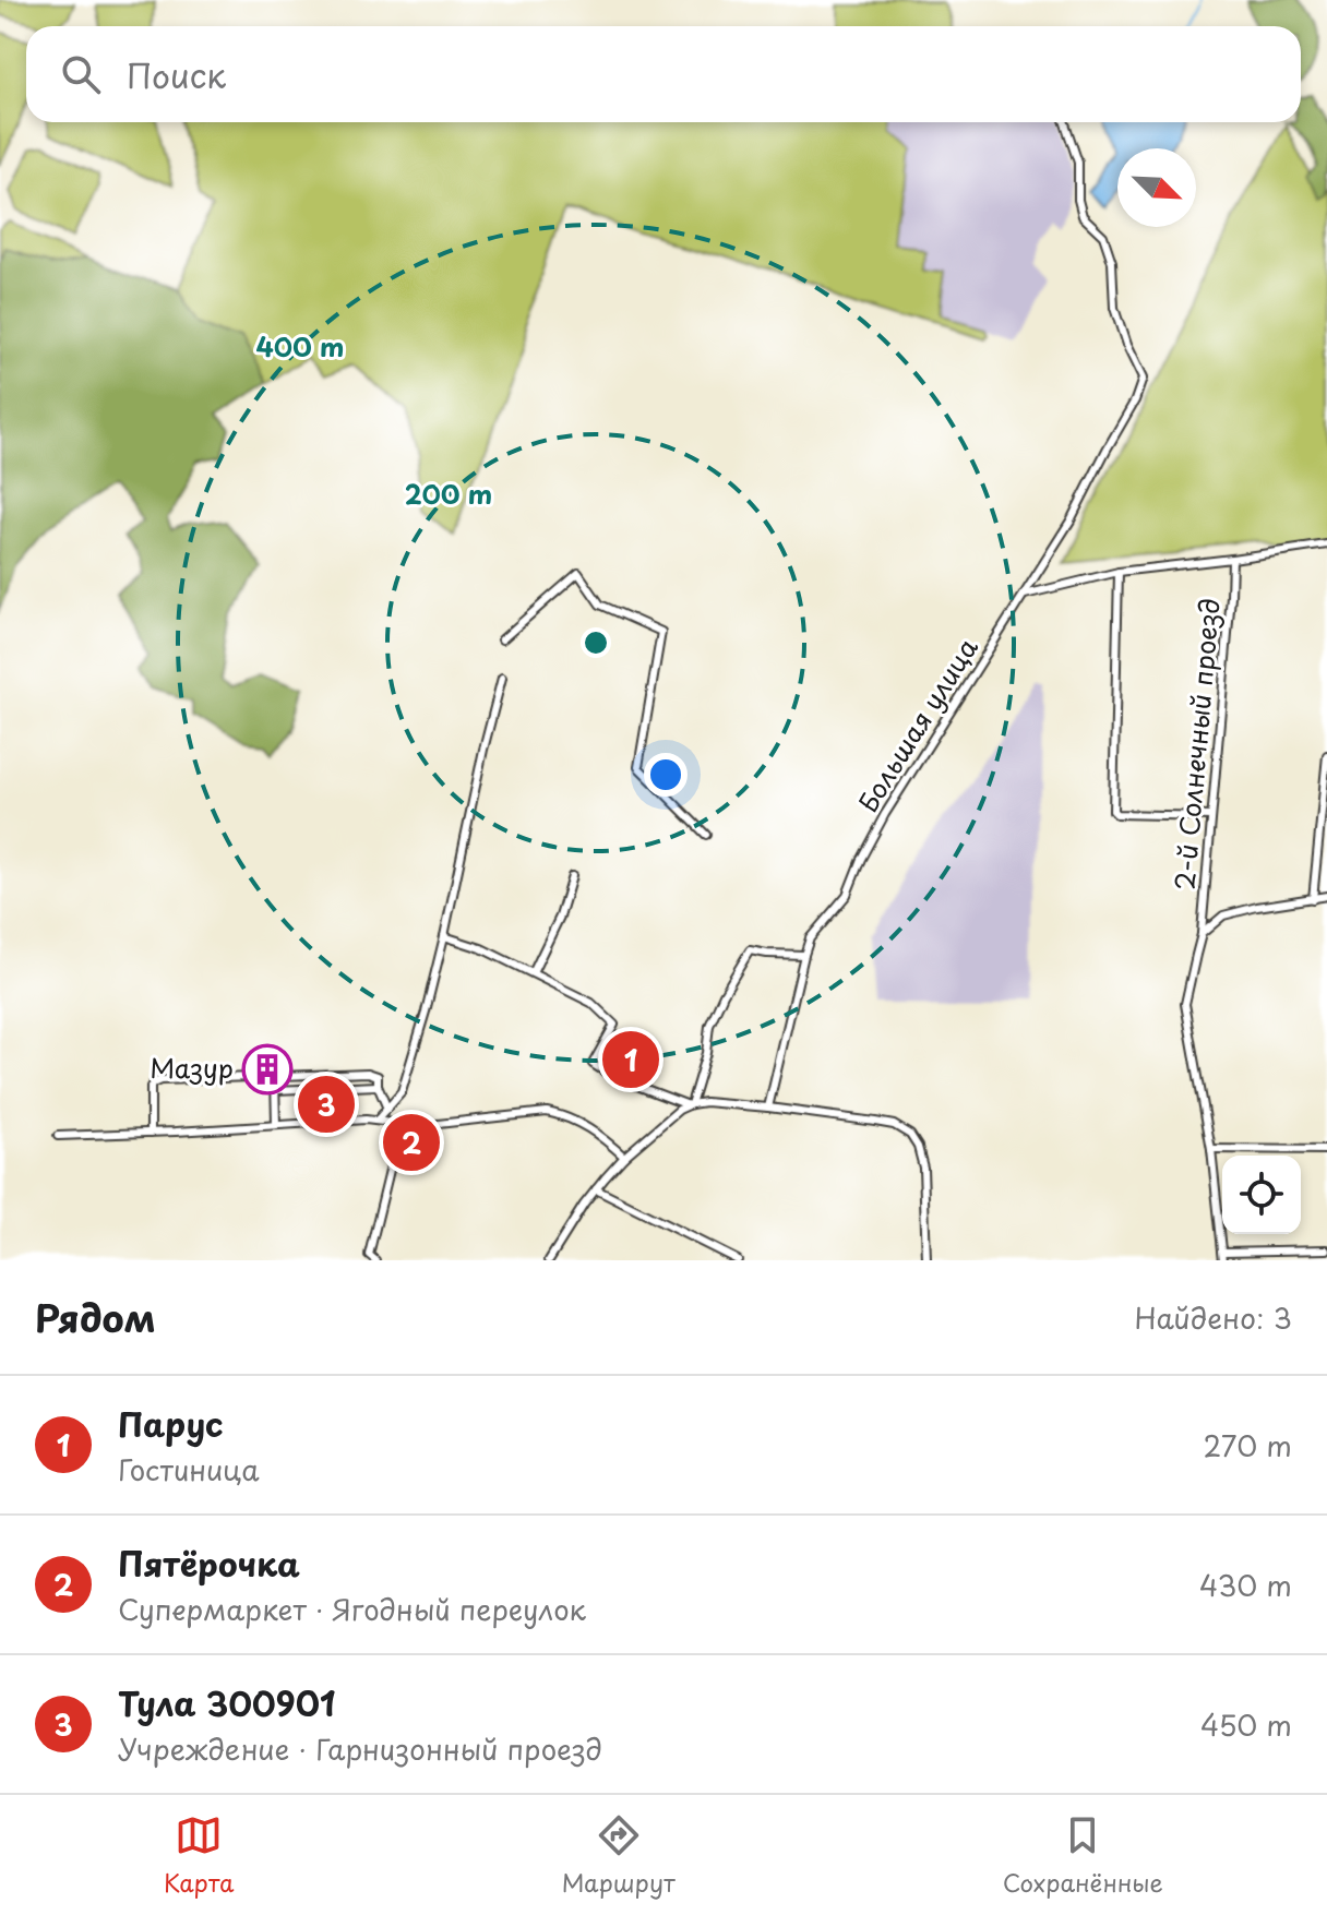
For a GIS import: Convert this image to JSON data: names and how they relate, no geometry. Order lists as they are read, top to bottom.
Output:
{
  "streets": {
    "street": ["Большая улица", "2-й Солнечный проезд"]
  },
  "places": {
    "building": ["Мазур"]
  },
  "north": "bottom right",
  "page": {
    "search": "Поиск",
    "pins": ["1", "3", "2"],
    "heading": ["Рядом", "Найдено: 3"],
    "list": [
      {
        "mark": "1",
        "name": "Парус",
        "note": "Гостиница",
        "value": "270 m"
      },
      {
        "mark": "2",
        "name": "Пятёрочка",
        "note": "Супермаркет · Ягодный переулок",
        "value": "430 m"
      },
      {
        "mark": "3",
        "name": "Тула 300901",
        "note": "Учреждение · Гарнизонный проезд",
        "value": "450 m"
      }
    ],
    "nav": ["Карта", "Маршрут", "Сохранённые"]
  },
  "rings": ["400 m", "200 m"]
}
